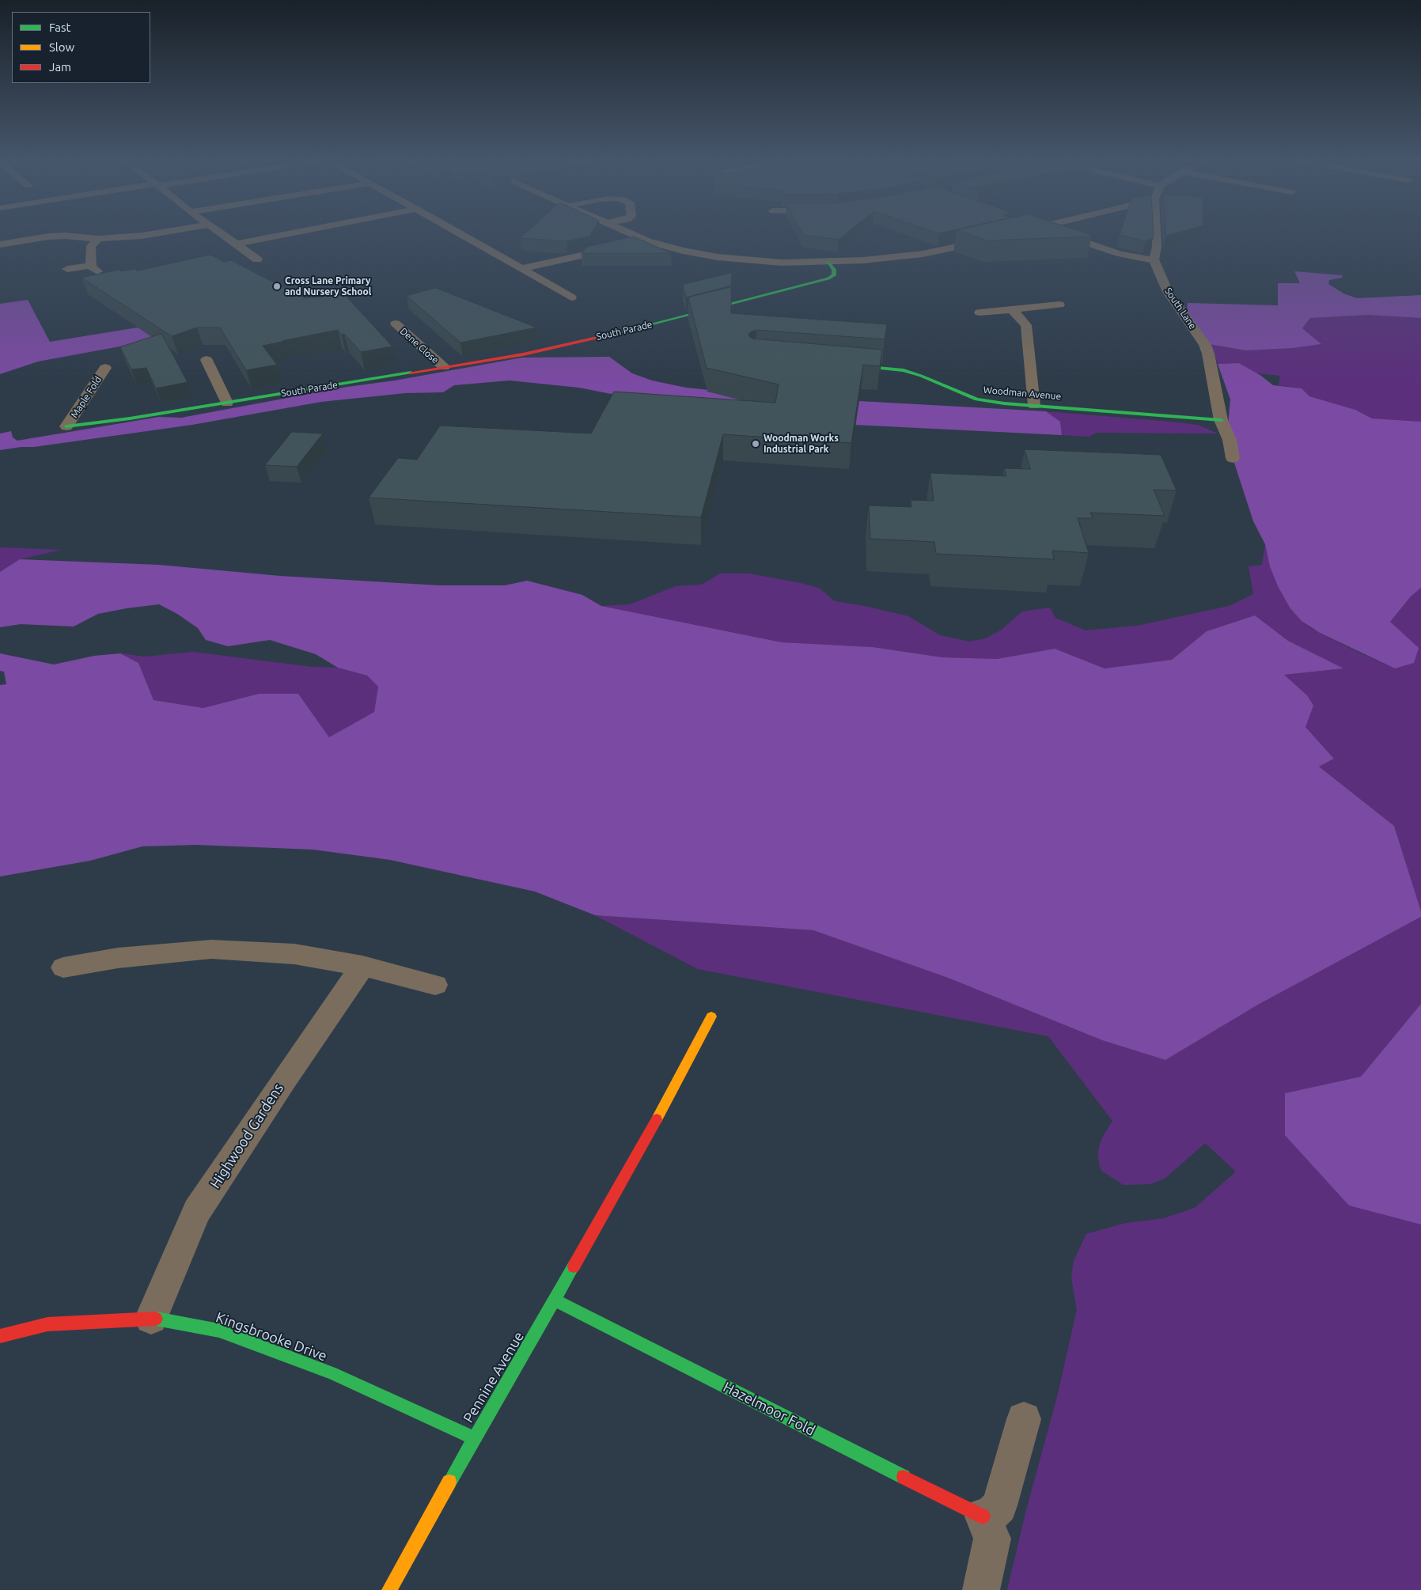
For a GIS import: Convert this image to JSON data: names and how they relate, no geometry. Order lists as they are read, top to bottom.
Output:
{
  "streets": {
    "street": [
      "South Lane",
      "South Parade",
      "Dene Close",
      "Woodman Avenue",
      "Maple Fold",
      "Highwood Gardens",
      "Kingsbrooke Drive",
      "Pennine Avenue",
      "Hazelmoor Fold"
    ]
  },
  "crossings": [
    ["South Lane", "Woodman Avenue"],
    ["South Parade", "Dene Close"],
    ["South Parade", "Maple Fold"],
    ["Highwood Gardens", "Kingsbrooke Drive"],
    ["Kingsbrooke Drive", "Pennine Avenue"],
    ["Pennine Avenue", "Hazelmoor Fold"]
  ],
  "places": ["Cross Lane Primary and Nursery School", "Woodman Works Industrial Park"],
  "legend": ["Fast", "Slow", "Jam"]
}
